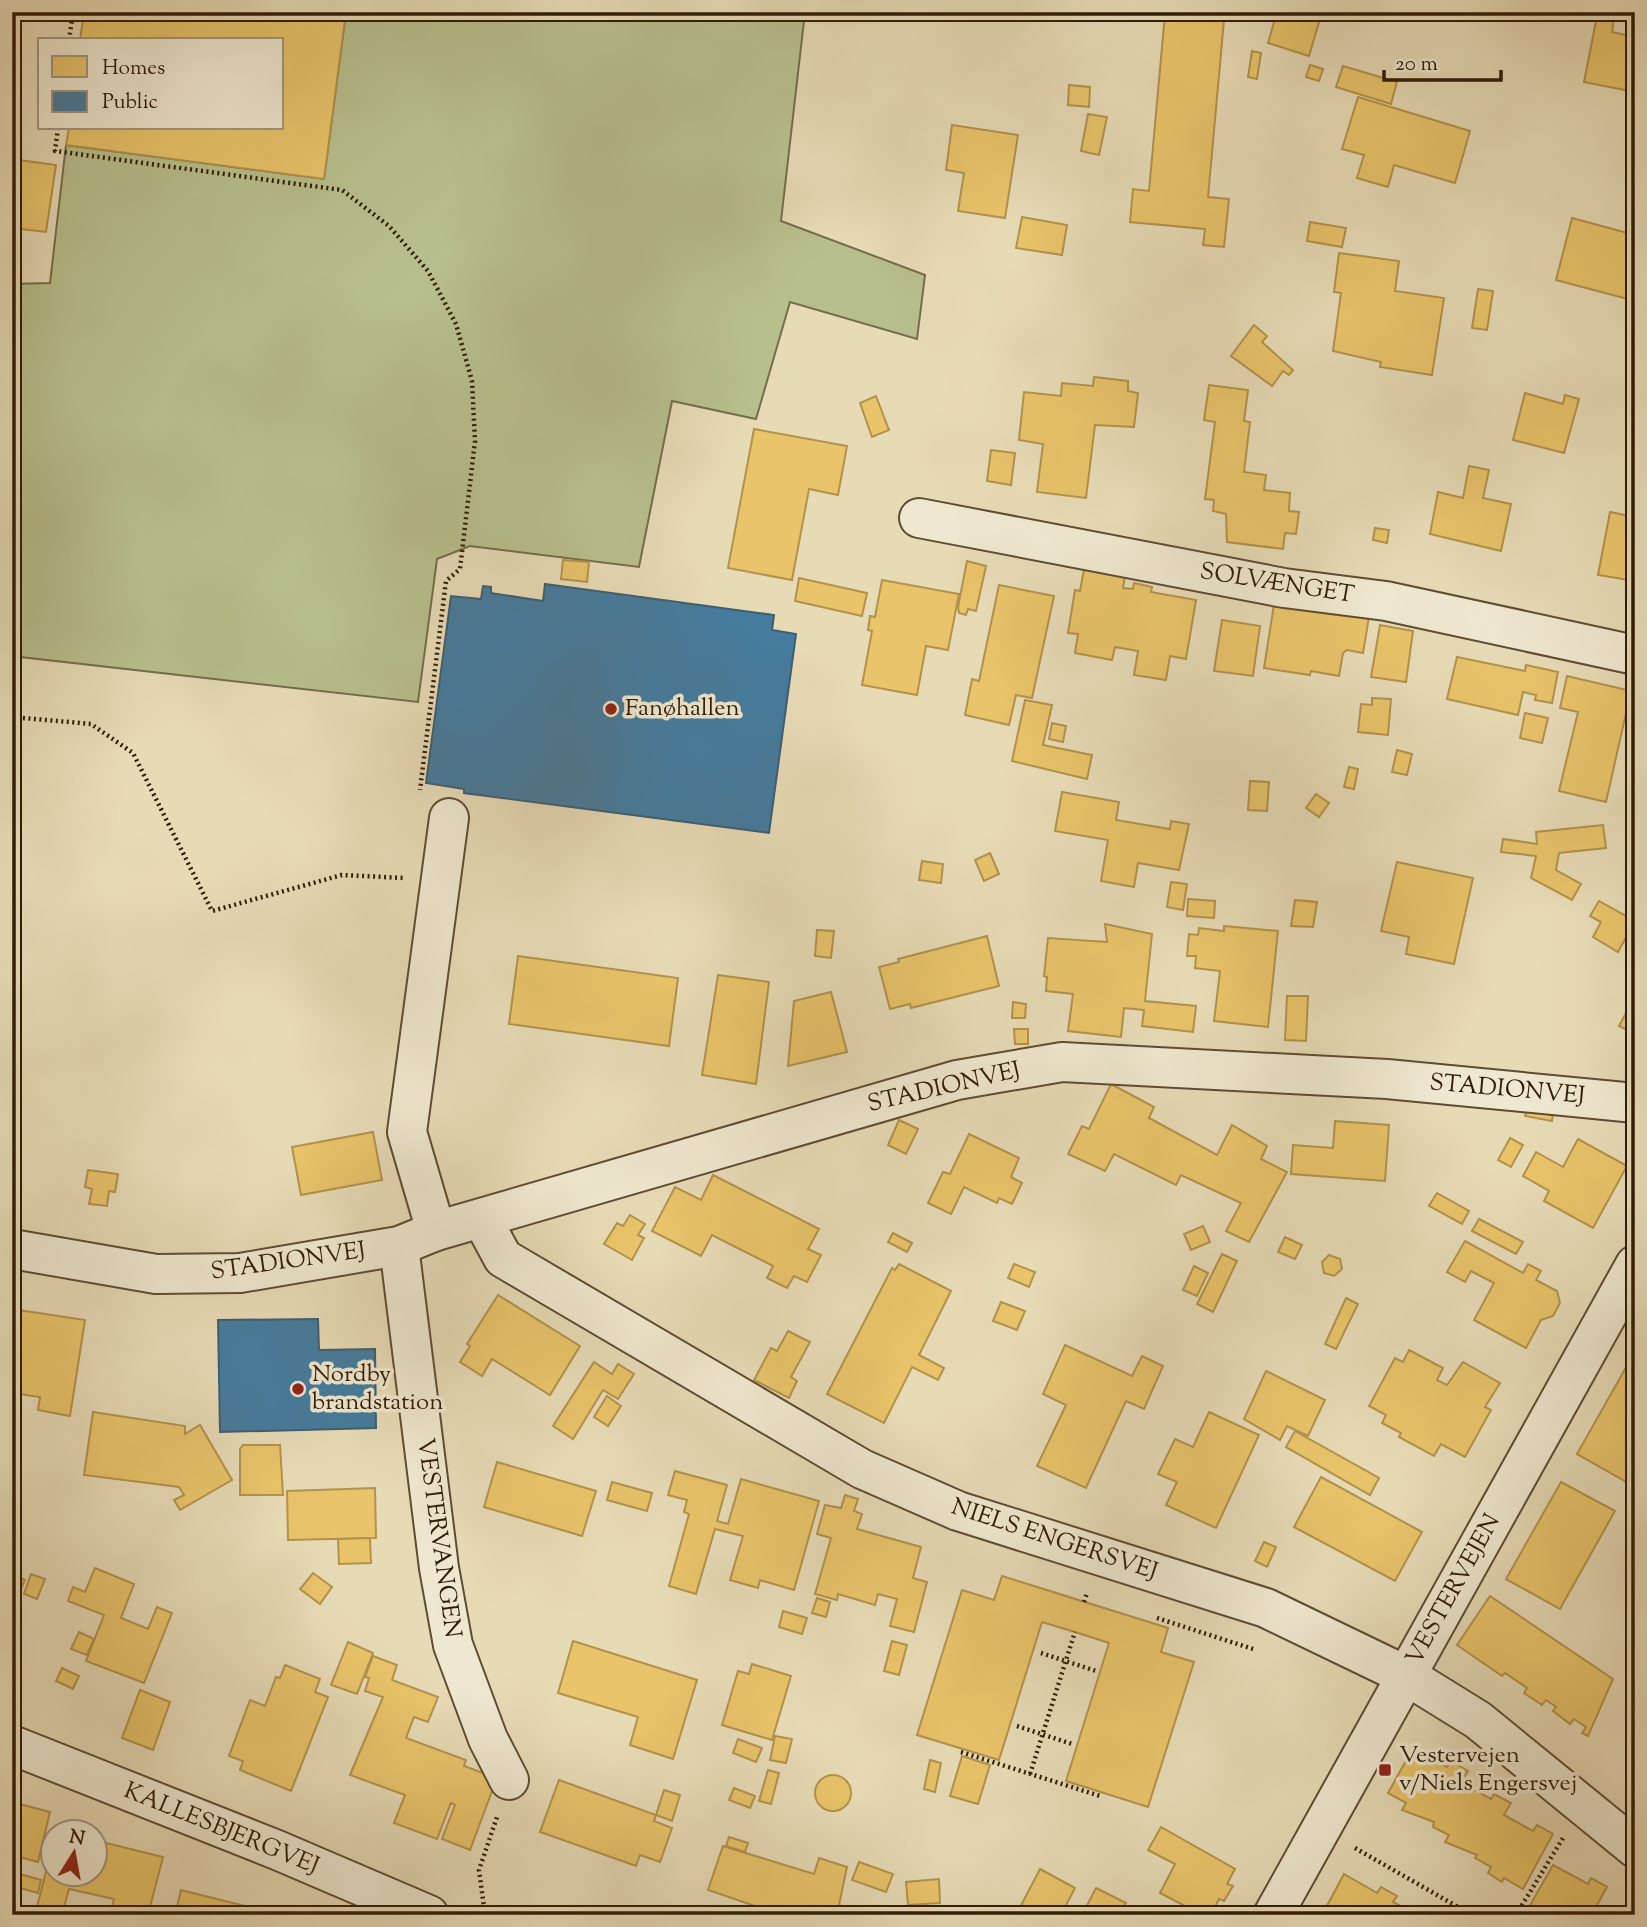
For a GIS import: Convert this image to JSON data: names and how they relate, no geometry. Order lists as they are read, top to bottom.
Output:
{
  "streets": {
    "street": [
      "SOLVÆNGET",
      "STADIONVEJ",
      "VESTERVANGEN",
      "NIELS ENGERSVEJ",
      "VESTERVEJEN",
      "KALLESBJERGVEJ"
    ]
  },
  "crossings": [
    ["STADIONVEJ", "VESTERVANGEN"],
    ["STADIONVEJ", "NIELS ENGERSVEJ"],
    ["NIELS ENGERSVEJ", "VESTERVEJEN"]
  ],
  "places": {
    "other": ["Fanøhallen", "Nordby brandstation"],
    "transit": ["Vestervejen v/Niels Engersvej"]
  },
  "legend": ["Homes", "Public"],
  "scale_bar": "20 m",
  "north": "top"
}
